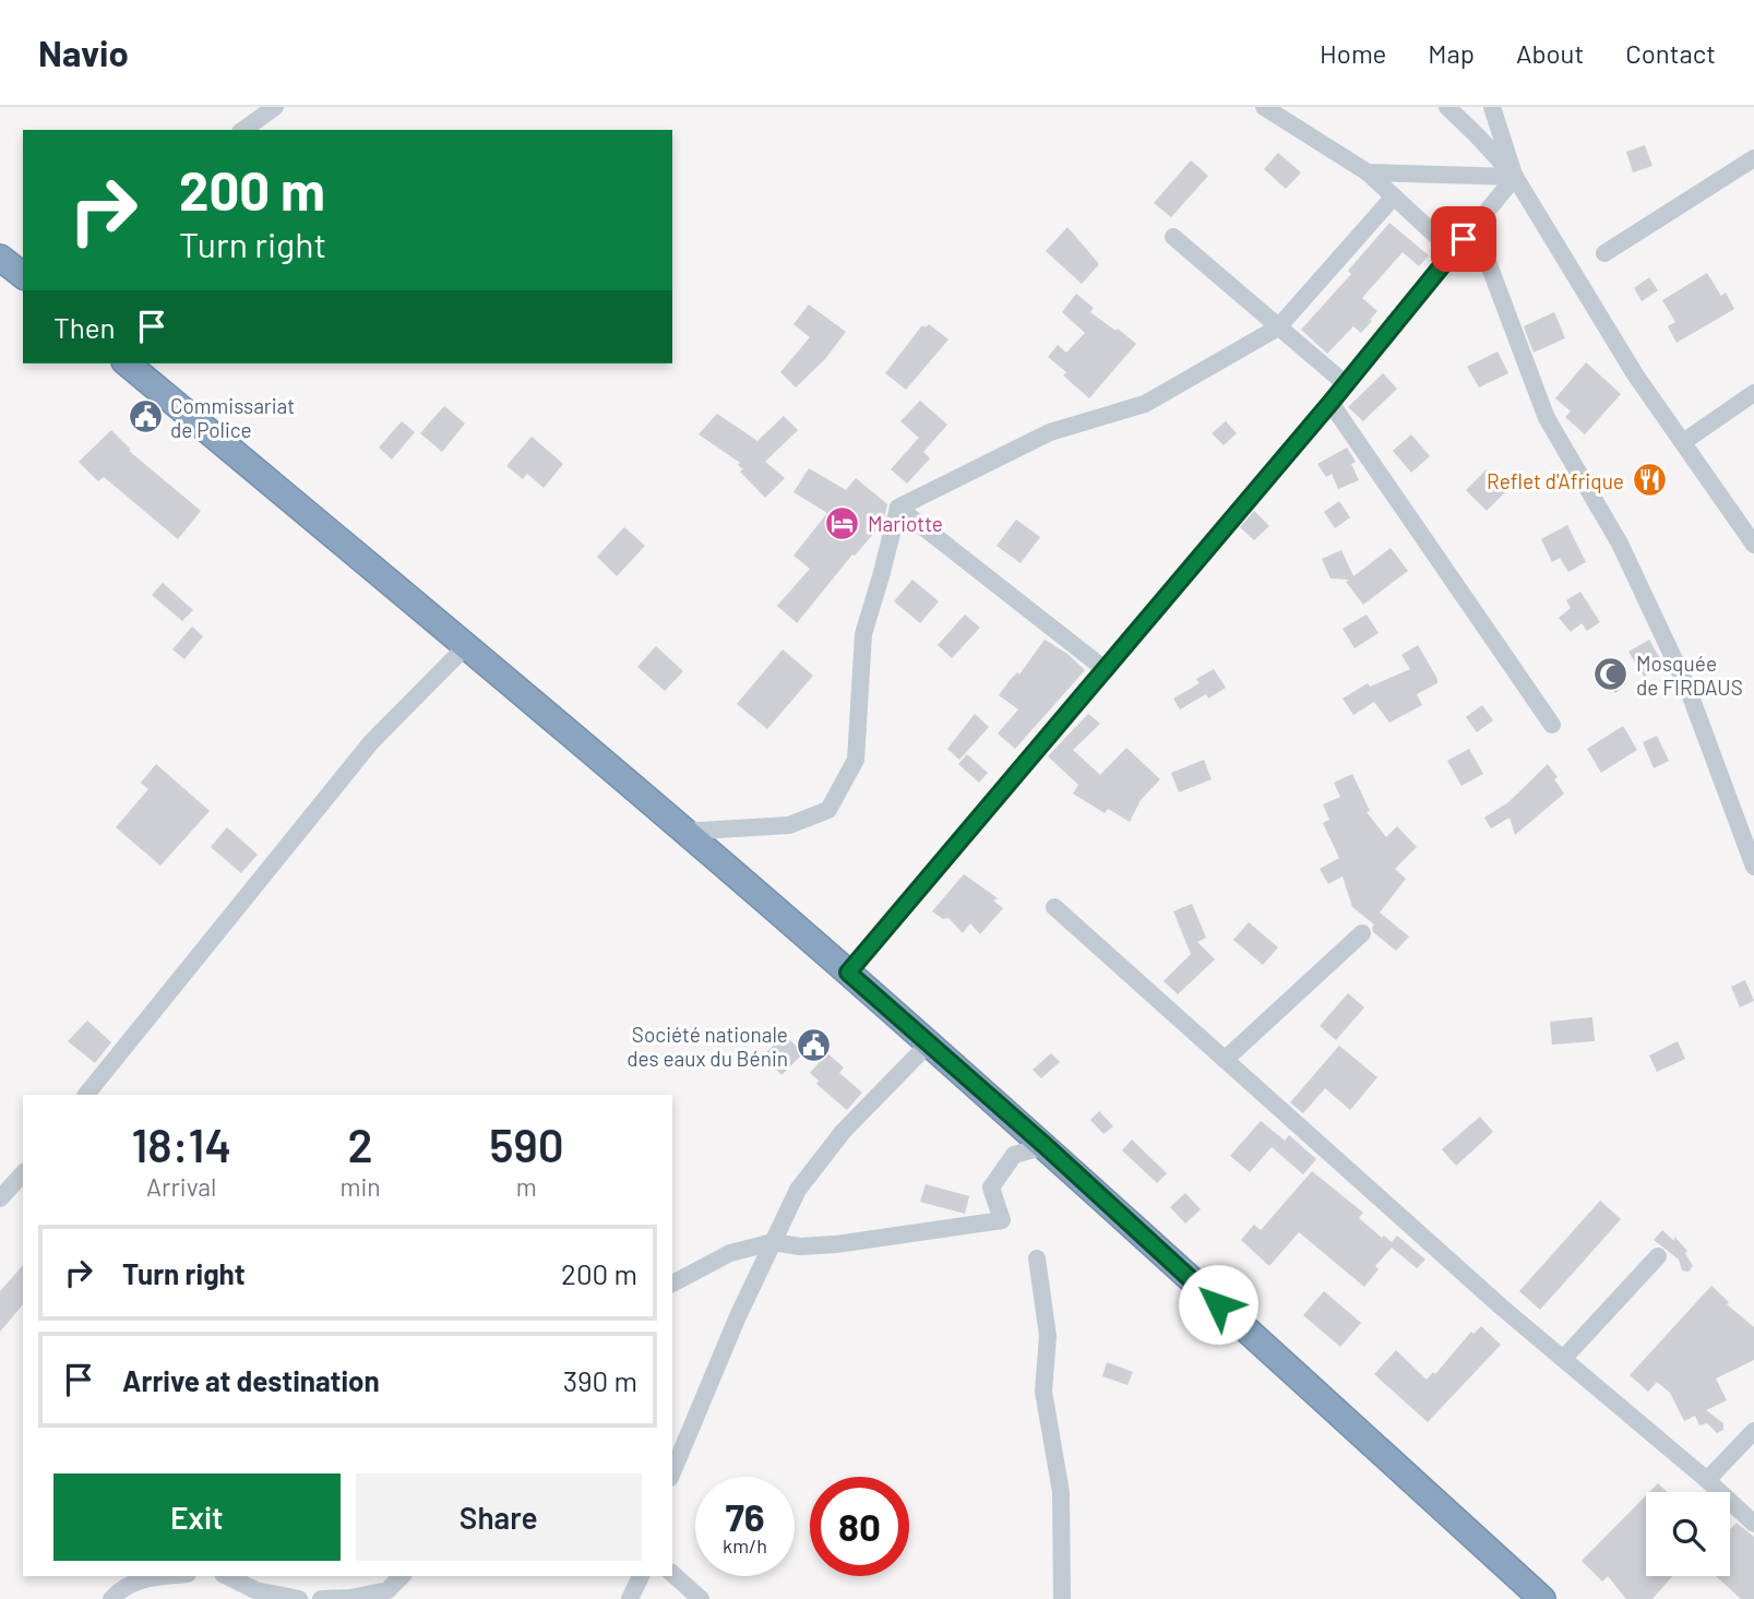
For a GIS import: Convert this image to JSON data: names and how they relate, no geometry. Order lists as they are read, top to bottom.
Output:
{
  "places": {
    "public building": ["Commissariat de Police", "Société nationale des eaux du Bénin"],
    "restaurant": ["Reflet d'Afrique"],
    "hotel": ["Mariotte"],
    "mosque": ["Mosquée de FIRDAUS"]
  },
  "page": {
    "header": "Navio",
    "nav": [
      "Home",
      "Map",
      "About",
      "Contact"
    ],
    "turn": ["200 m", "Turn right"],
    "then": "Then",
    "eta": [
      "18:14",
      "Arrival",
      "2",
      "min",
      "590",
      "m"
    ],
    "list": [
      {
        "name": "Turn right",
        "value": "200 m"
      },
      {
        "name": "Arrive at destination",
        "value": "390 m"
      }
    ],
    "buttons": ["Exit", "Share"],
    "speed": "76 km/h",
    "limit": "80"
  }
}
